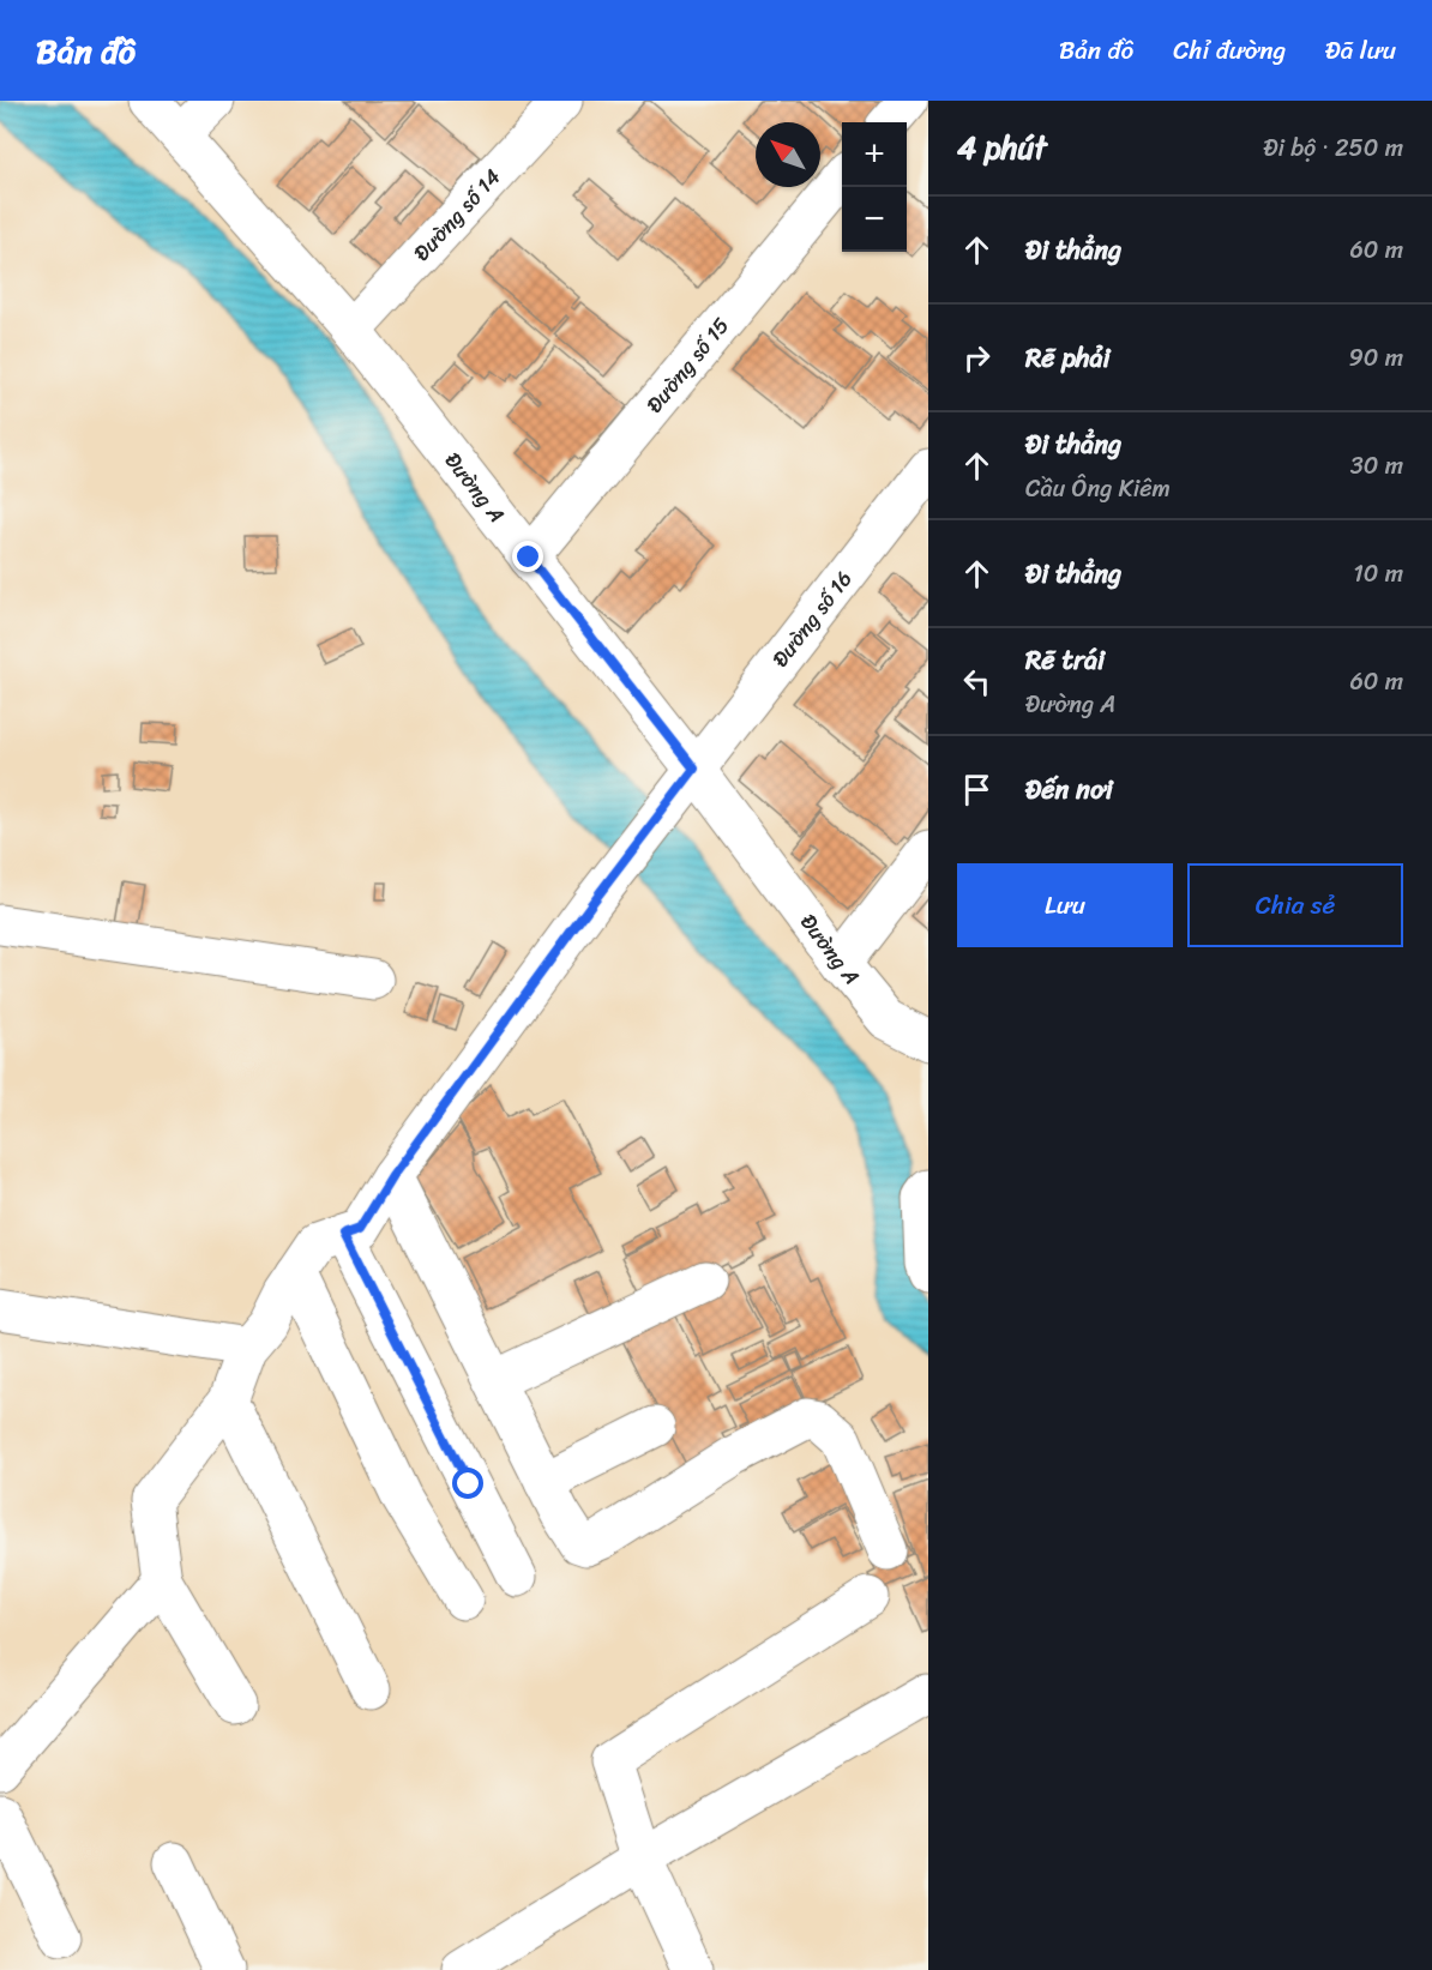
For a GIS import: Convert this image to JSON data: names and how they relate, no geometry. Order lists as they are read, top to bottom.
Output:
{
  "streets": {
    "street": [
      "Đường số 14",
      "Đường số 15",
      "Đường A",
      "Đường số 16"
    ]
  },
  "crossings": [
    ["Đường số 14", "Đường A"],
    ["Đường số 15", "Đường A"],
    ["Đường A", "Đường số 16"]
  ],
  "north": "top left",
  "page": {
    "header": "Bản đồ",
    "nav": ["Bản đồ", "Chỉ đường", "Đã lưu"],
    "heading": ["4 phút", "Đi bộ · 250 m"],
    "map_buttons": ["+", "−"],
    "list": [
      ["Đi thẳng", "60 m"],
      ["Rẽ phải", "90 m"],
      ["Đi thẳng", "Cầu Ông Kiêm", "30 m"],
      ["Đi thẳng", "10 m"],
      ["Rẽ trái", "Đường A", "60 m"],
      "Đến nơi"
    ],
    "buttons": ["Lưu", "Chia sẻ"]
  }
}
